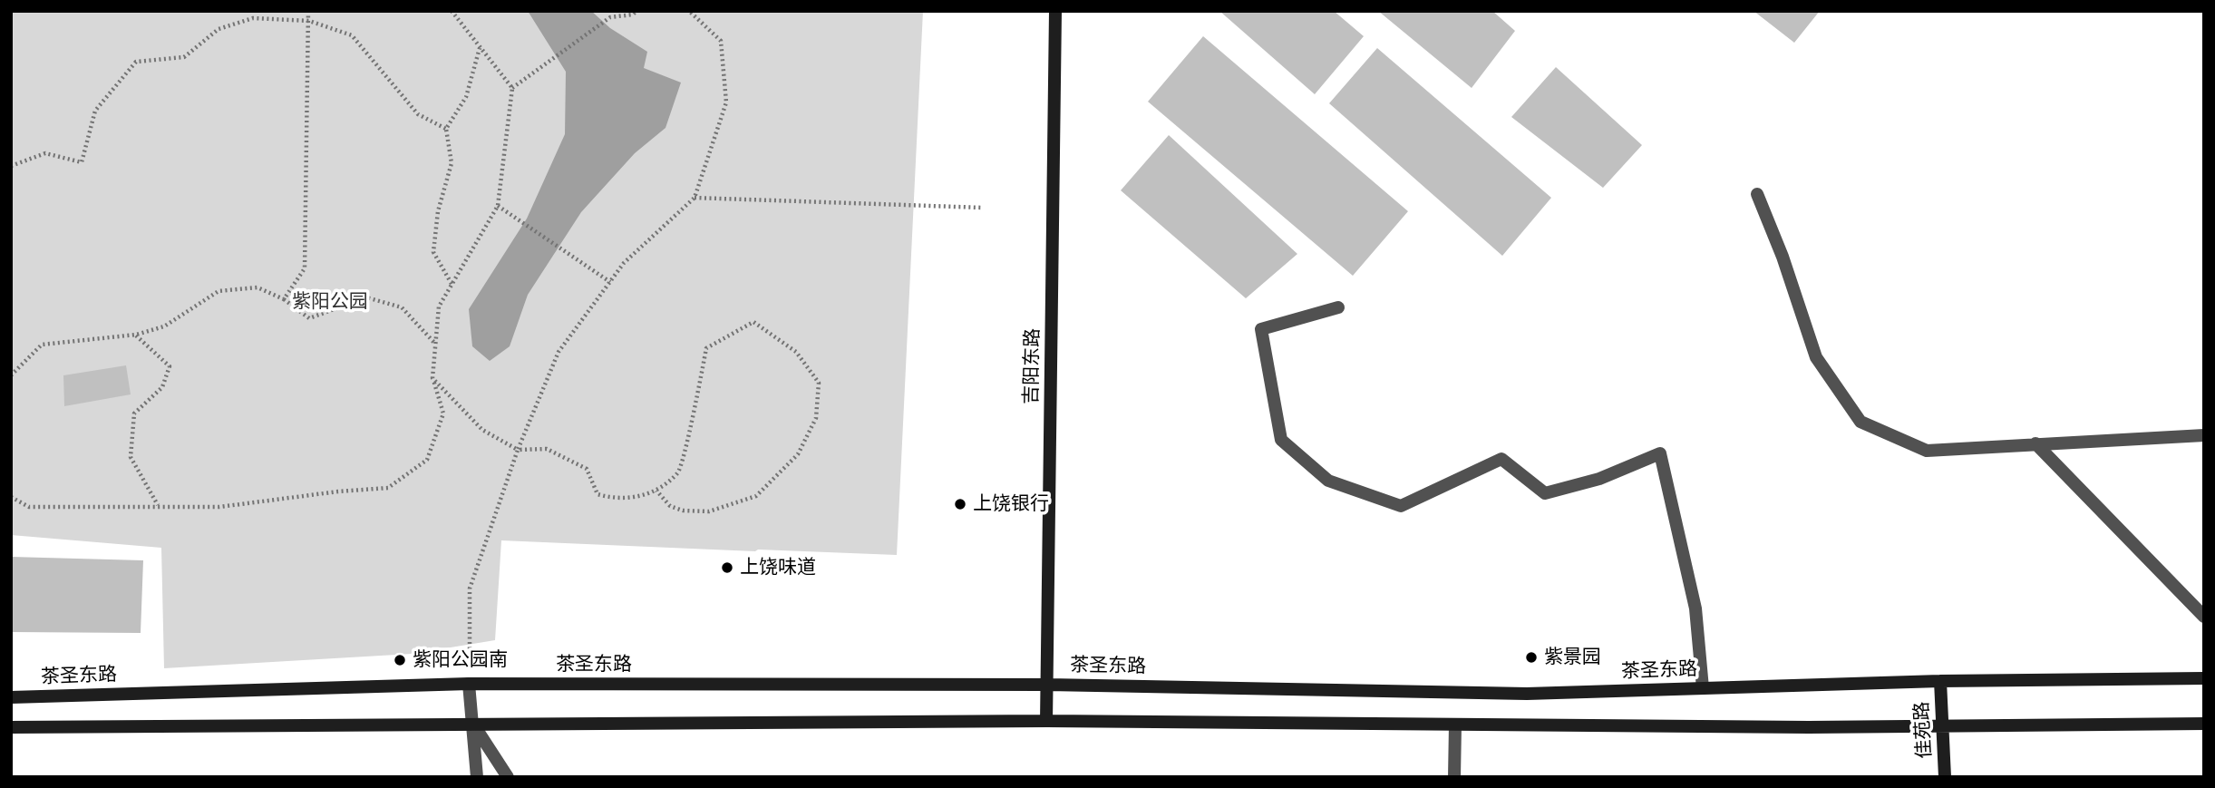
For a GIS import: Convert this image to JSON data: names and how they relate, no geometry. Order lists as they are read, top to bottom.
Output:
{
  "streets": {
    "main road": ["吉阳东路", "茶圣东路", "佳苑路"]
  },
  "crossings": [
    ["吉阳东路", "茶圣东路"],
    ["茶圣东路", "佳苑路"]
  ],
  "parks": ["紫阳公园"],
  "places": [
    "上饶银行",
    "上饶味道",
    "紫景园",
    "紫阳公园南"
  ]
}
